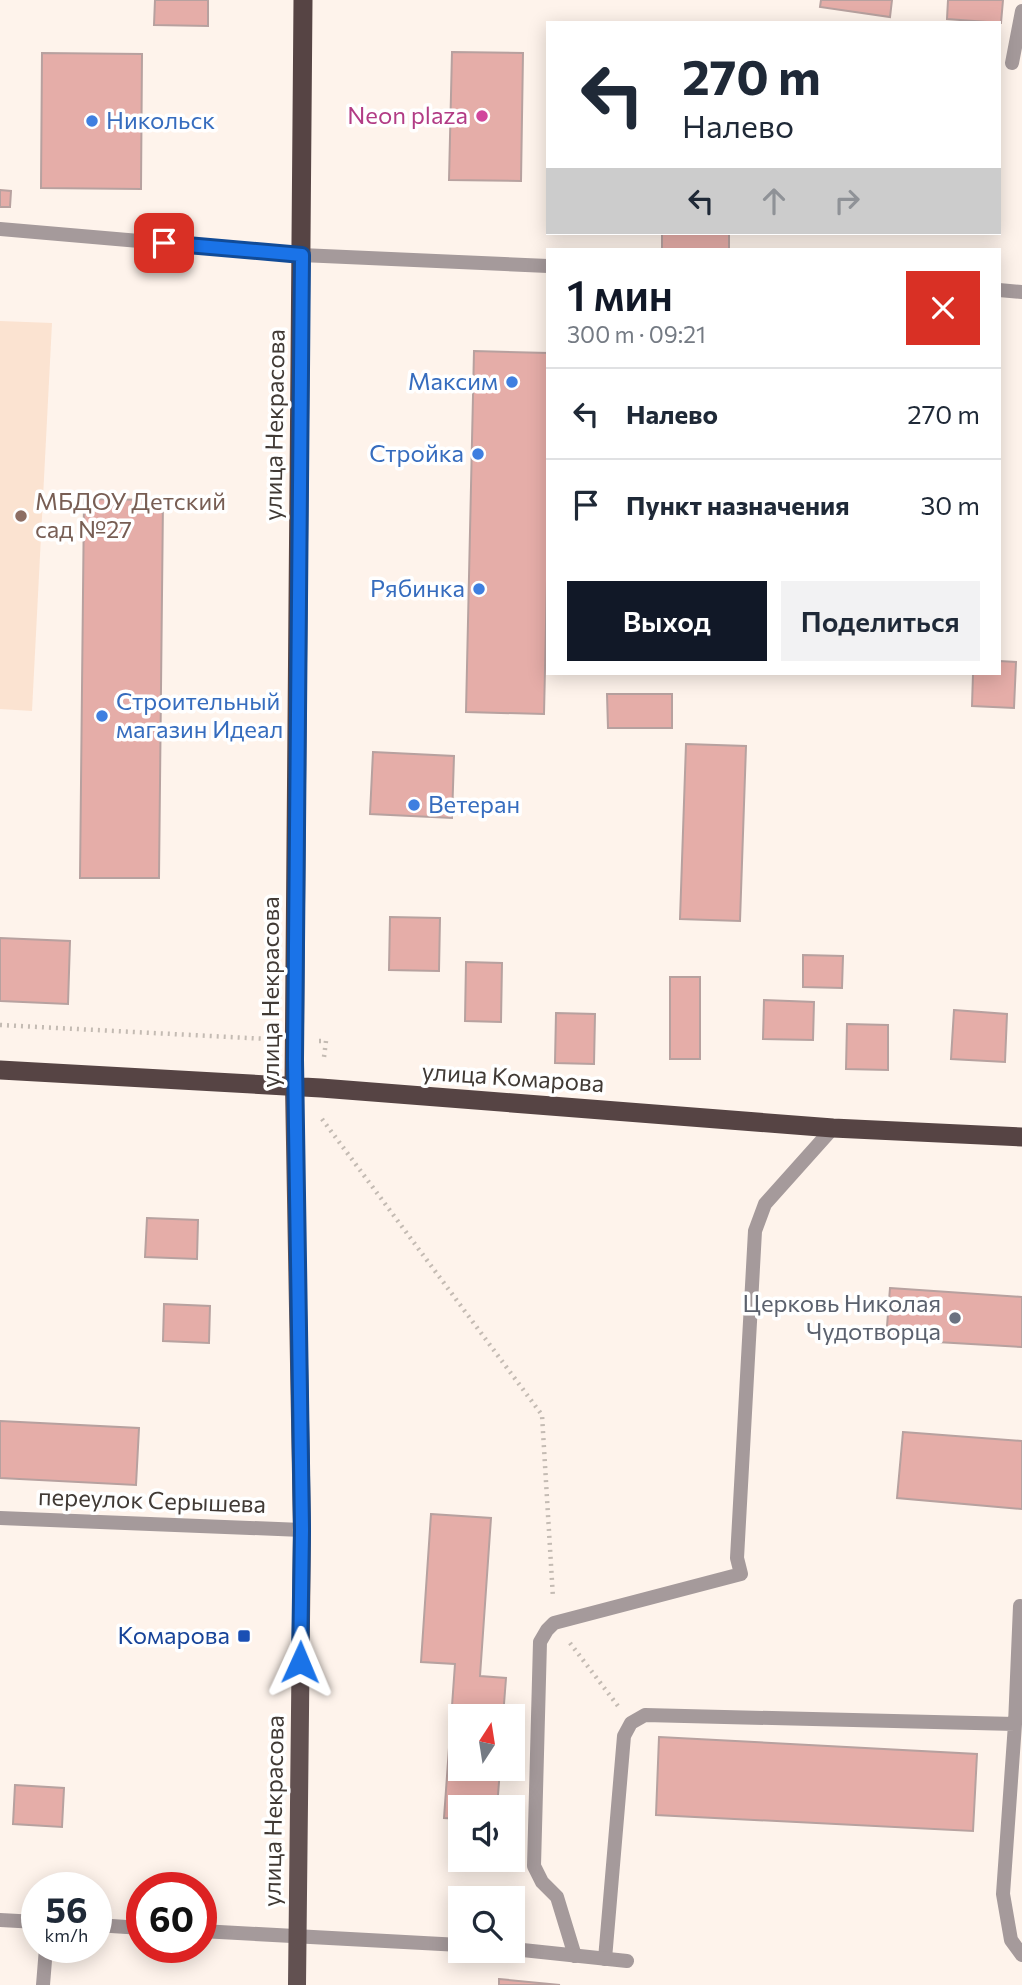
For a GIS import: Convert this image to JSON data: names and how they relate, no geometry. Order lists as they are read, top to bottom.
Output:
{
  "streets": {
    "highway": ["улица Некрасова", "улица Комарова"],
    "street": ["переулок Серышева"]
  },
  "crossings": [
    ["улица Некрасова", "улица Комарова"],
    ["улица Некрасова", "переулок Серышева"]
  ],
  "places": {
    "other": [
      "Neon plaza",
      "Никольск",
      "Максим",
      "Стройка",
      "МБДОУ Детский сад №27",
      "Рябинка",
      "Строительный магазин Идеал",
      "Ветеран",
      "Церковь Николая Чудотворца"
    ],
    "transit": ["Комарова"]
  },
  "north": "top",
  "page": {
    "turn": ["270 m", "Налево"],
    "heading": ["1 мин", "300 m · 09:21"],
    "list": [
      {
        "name": "Налево",
        "value": "270 m"
      },
      {
        "name": "Пункт назначения",
        "value": "30 m"
      }
    ],
    "buttons": ["Выход", "Поделиться"],
    "speed": "56 km/h",
    "limit": "60"
  }
}
